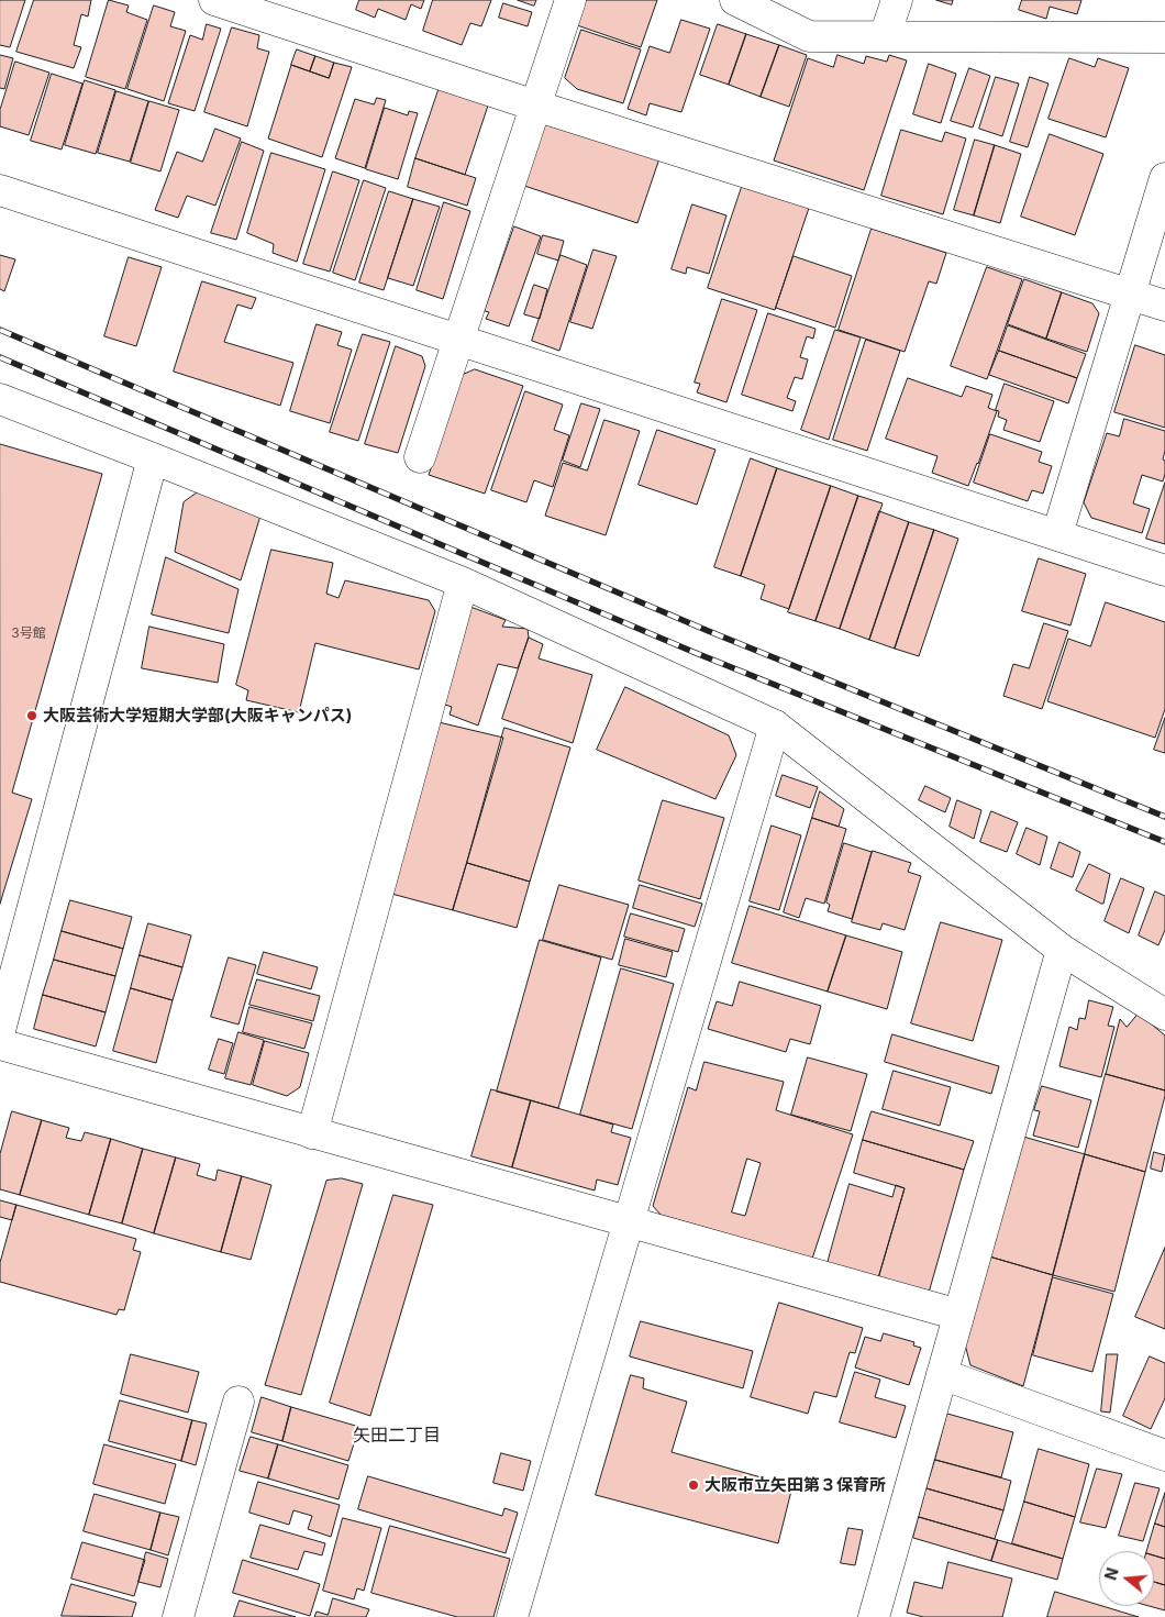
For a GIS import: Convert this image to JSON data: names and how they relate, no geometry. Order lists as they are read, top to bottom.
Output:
{
  "districts": ["矢田二丁目"],
  "places": ["大阪芸術大学短期大学部(大阪キャンパス)", "大阪市立矢田第３保育所"],
  "house_numbers": ["3号館"],
  "north": "left"
}
